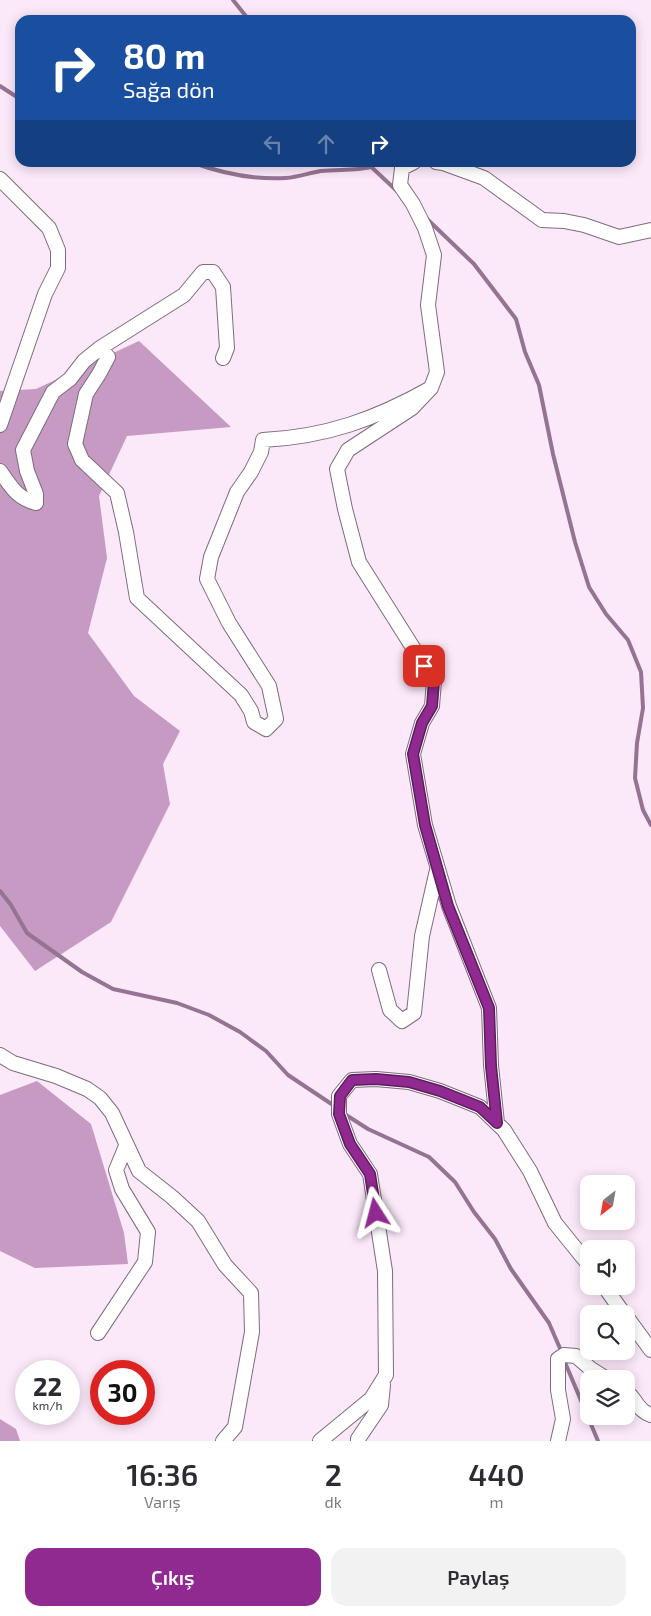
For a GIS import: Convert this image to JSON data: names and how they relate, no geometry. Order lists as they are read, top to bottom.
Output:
{
  "north": "bottom left",
  "page": {
    "turn": ["80 m", "Sağa dön"],
    "speed": "22 km/h",
    "limit": "30",
    "eta": [
      "16:36",
      "Varış",
      "2",
      "dk",
      "440",
      "m"
    ],
    "buttons": ["Çıkış", "Paylaş"]
  }
}
